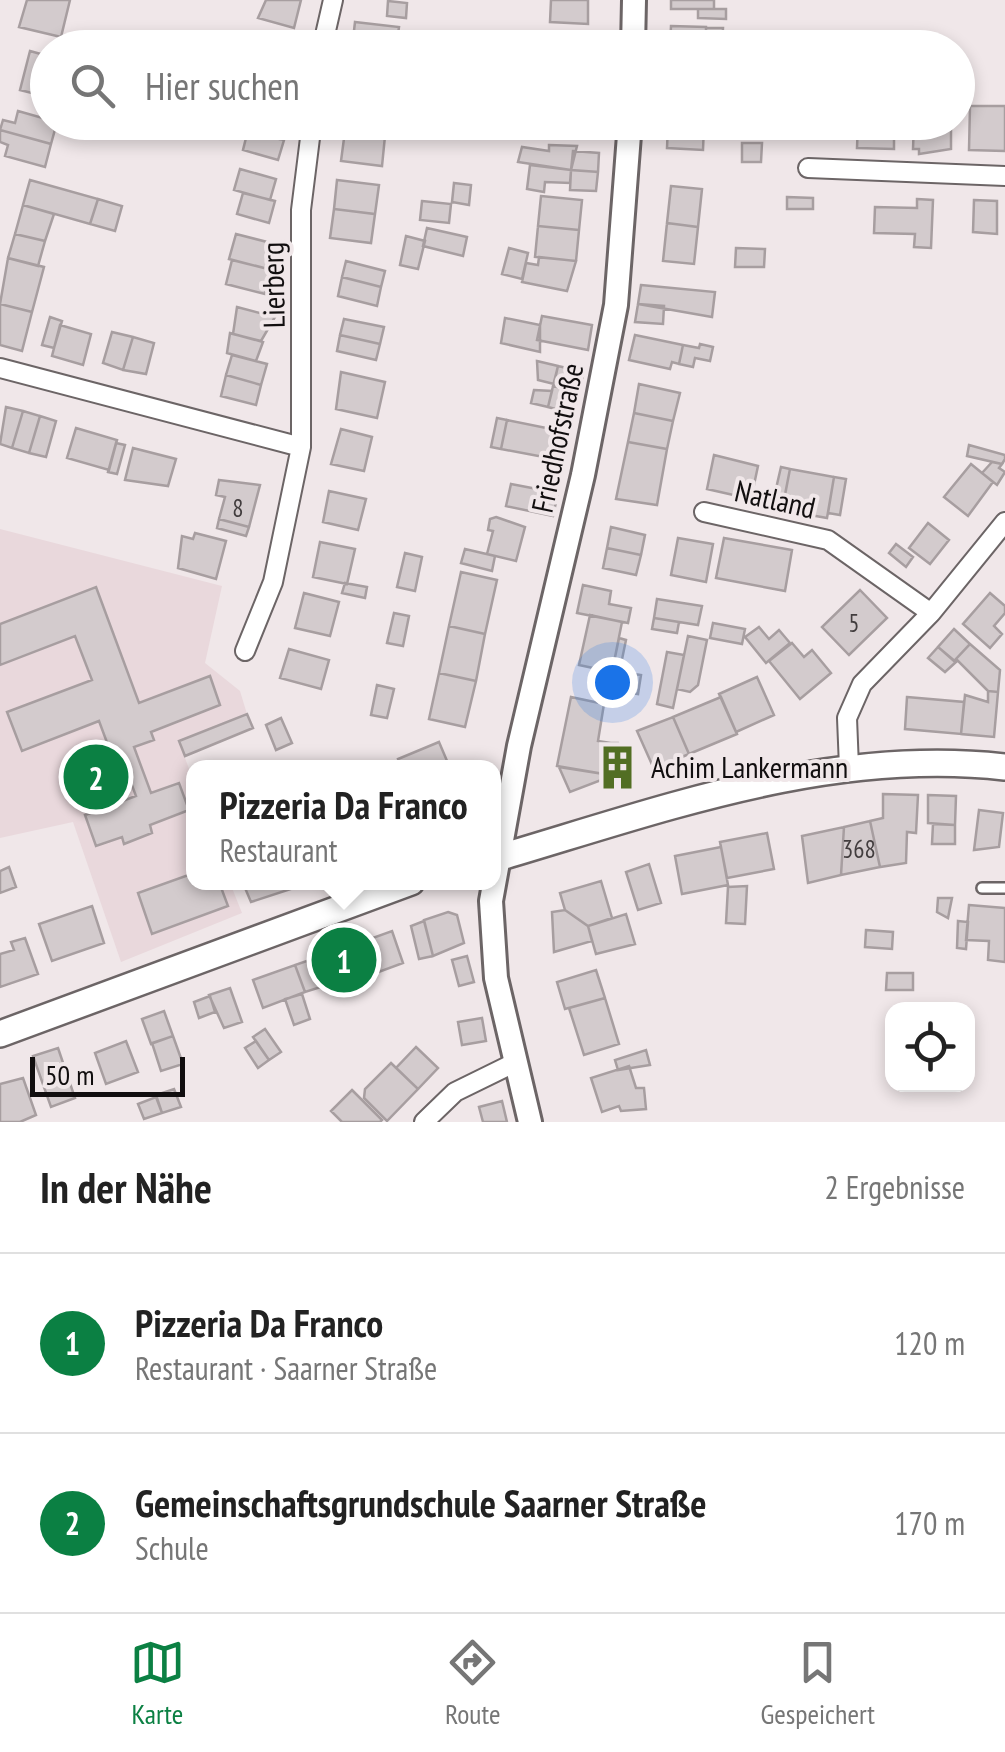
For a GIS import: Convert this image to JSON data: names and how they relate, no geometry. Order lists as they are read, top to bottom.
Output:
{
  "streets": {
    "street": ["Lierberg", "Friedhofstraße", "Natland"]
  },
  "places": {
    "building": ["Achim Lankermann"]
  },
  "house_numbers": ["8", "5", "368"],
  "scale_bar": "50 m",
  "page": {
    "search": "Hier suchen",
    "pins": ["2", "1"],
    "popup": ["Pizzeria Da Franco", "Restaurant"],
    "scale": "50 m",
    "heading": ["In der Nähe", "2 Ergebnisse"],
    "list": [
      {
        "mark": "1",
        "name": "Pizzeria Da Franco",
        "note": "Restaurant · Saarner Straße",
        "value": "120 m"
      },
      {
        "mark": "2",
        "name": "Gemeinschaftsgrundschule Saarner Straße",
        "note": "Schule",
        "value": "170 m"
      }
    ],
    "nav": ["Karte", "Route", "Gespeichert"]
  }
}
